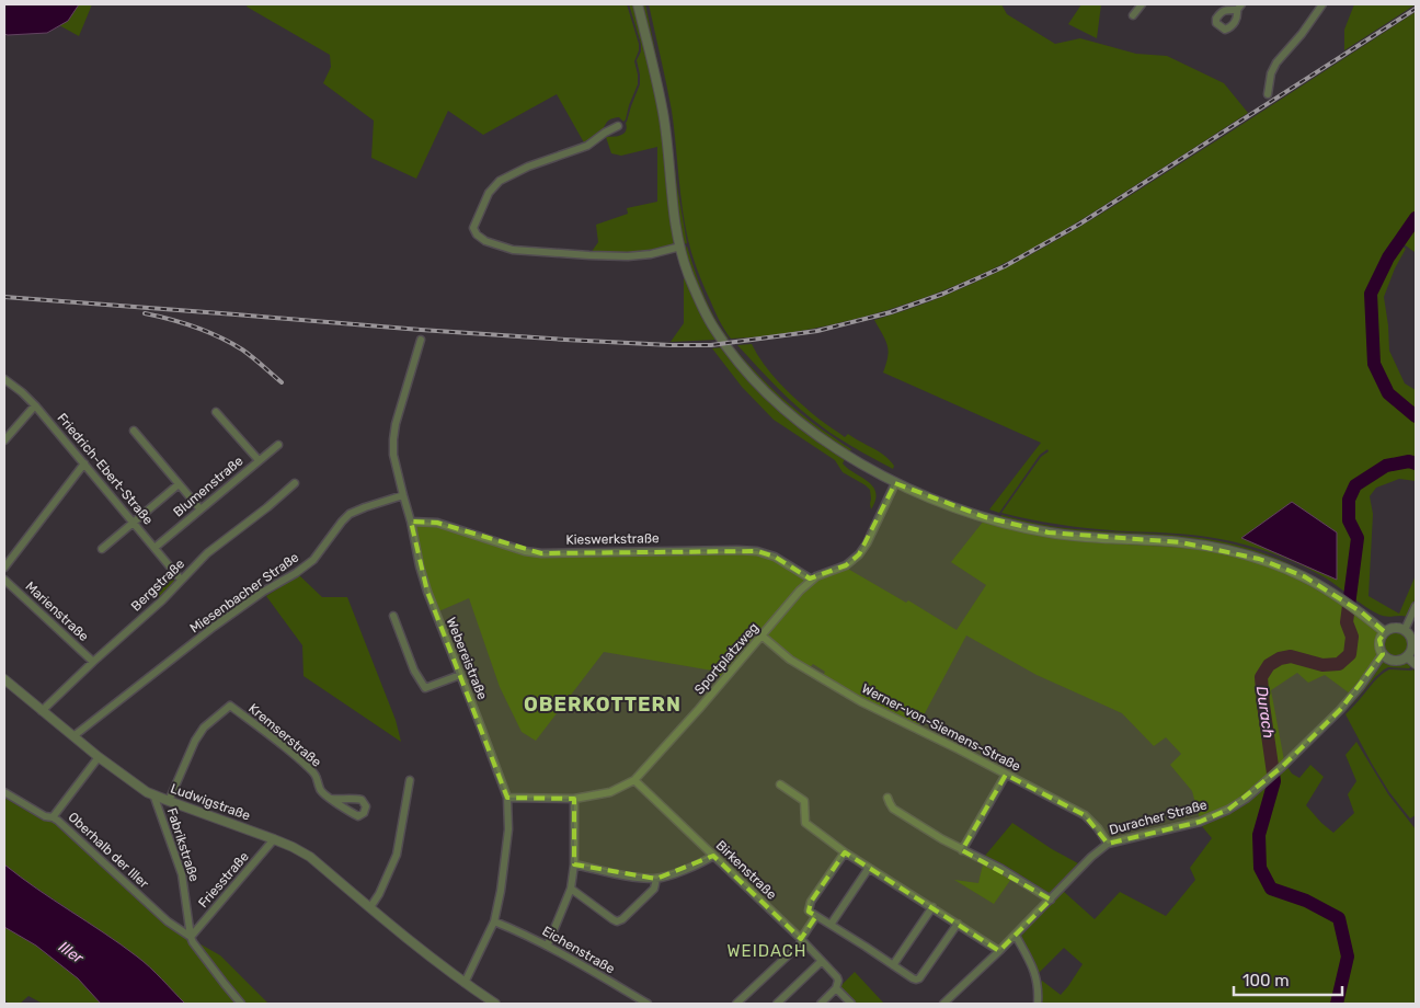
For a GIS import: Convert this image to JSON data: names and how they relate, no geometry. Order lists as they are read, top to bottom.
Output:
{
  "streets": {
    "street": [
      "Friedrich-Ebert-Straße",
      "Blumenstraße",
      "Kieswerkstraße",
      "Bergstraße",
      "Miesenbacher Straße",
      "Marienstraße",
      "Webereistraße",
      "Sportplatzweg",
      "Werner-von-Siemens-Straße",
      "Kremserstraße",
      "Ludwigstraße",
      "Duracher Straße",
      "Fabrikstraße",
      "Oberhalb der Iller",
      "Birkenstraße",
      "Friesstraße",
      "Eichenstraße"
    ]
  },
  "crossings": [
    ["Friedrich-Ebert-Straße", "Blumenstraße"],
    ["Friedrich-Ebert-Straße", "Bergstraße"],
    ["Kieswerkstraße", "Webereistraße"],
    ["Kieswerkstraße", "Sportplatzweg"],
    ["Bergstraße", "Marienstraße"],
    ["Bergstraße", "Ludwigstraße"],
    ["Miesenbacher Straße", "Webereistraße"],
    ["Miesenbacher Straße", "Ludwigstraße"],
    ["Webereistraße", "Sportplatzweg"],
    ["Webereistraße", "Ludwigstraße"],
    ["Webereistraße", "Eichenstraße"],
    ["Sportplatzweg", "Werner-von-Siemens-Straße"],
    ["Sportplatzweg", "Birkenstraße"],
    ["Werner-von-Siemens-Straße", "Duracher Straße"],
    ["Kremserstraße", "Ludwigstraße"],
    ["Ludwigstraße", "Fabrikstraße"],
    ["Ludwigstraße", "Friesstraße"],
    ["Fabrikstraße", "Oberhalb der Iller"],
    ["Fabrikstraße", "Friesstraße"],
    ["Oberhalb der Iller", "Friesstraße"]
  ],
  "districts": ["OBERKOTTERN", "WEIDACH"],
  "water": ["Durach", "Iller"],
  "scale_bar": "100 m"
}
